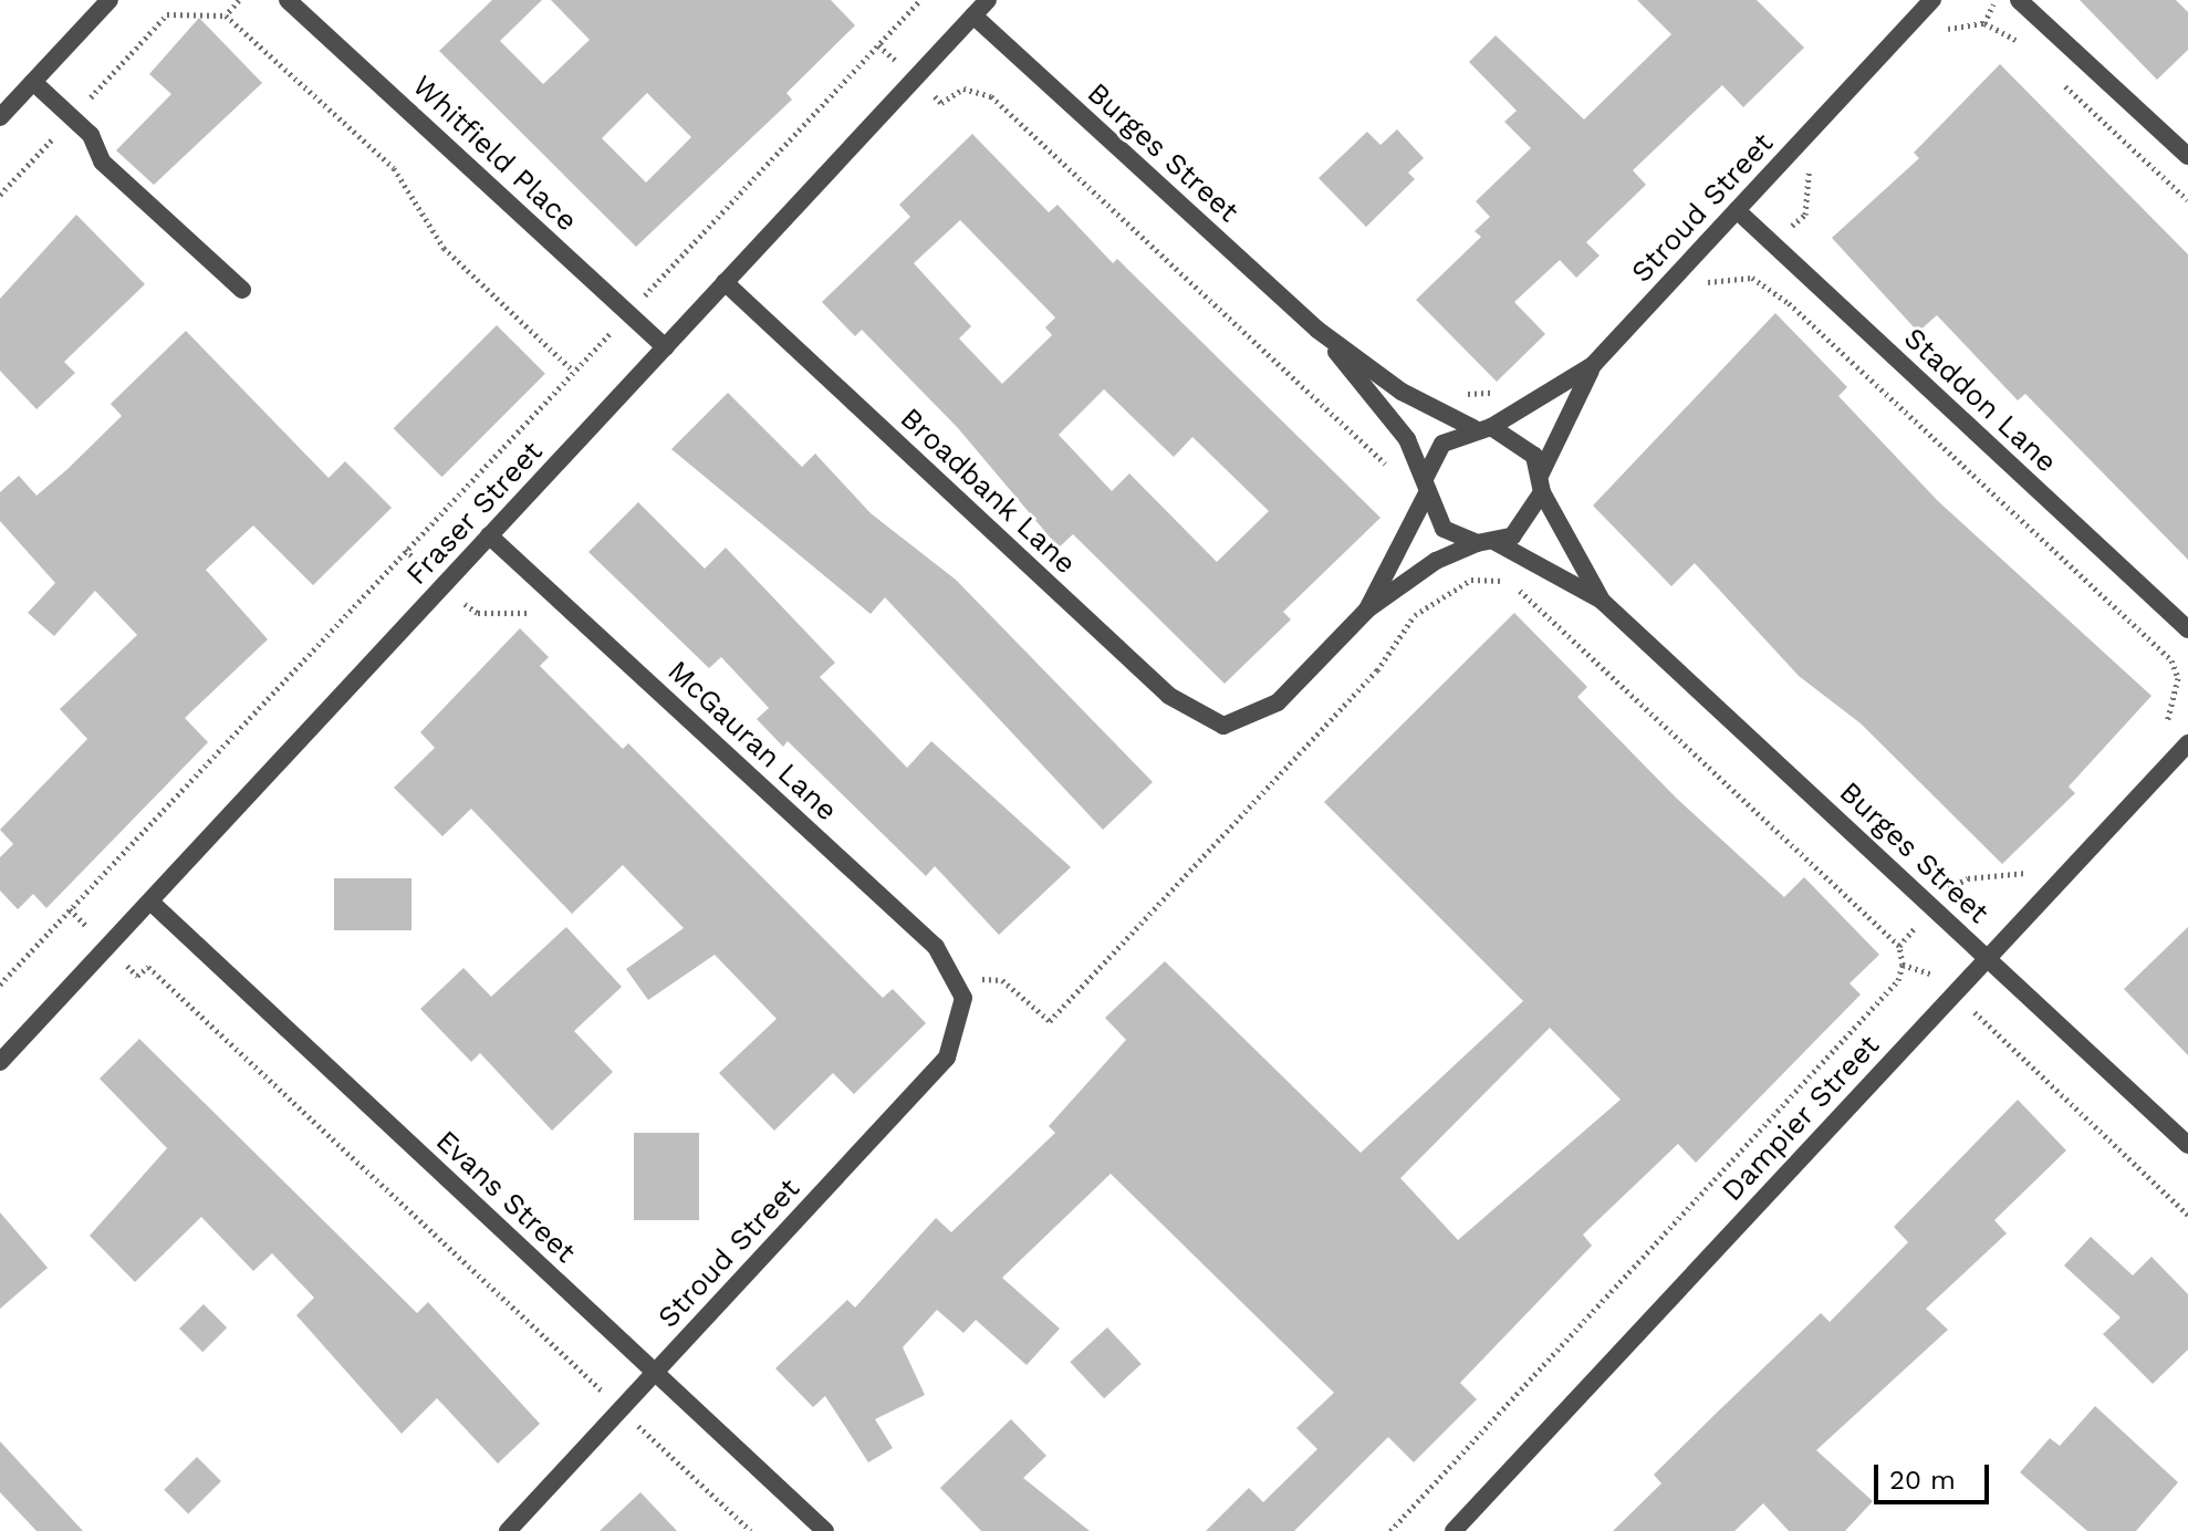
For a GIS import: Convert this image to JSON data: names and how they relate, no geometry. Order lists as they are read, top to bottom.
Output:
{
  "streets": {
    "street": [
      "Burges Street",
      "Whitfield Place",
      "Stroud Street",
      "Staddon Lane",
      "Broadbank Lane",
      "Fraser Street",
      "McGauran Lane",
      "Dampier Street",
      "Evans Street"
    ]
  },
  "crossings": [
    ["Burges Street", "Stroud Street"],
    ["Burges Street", "Fraser Street"],
    ["Burges Street", "Dampier Street"],
    ["Whitfield Place", "Fraser Street"],
    ["Stroud Street", "Staddon Lane"],
    ["Stroud Street", "McGauran Lane"],
    ["Stroud Street", "Evans Street"],
    ["Broadbank Lane", "Fraser Street"],
    ["Fraser Street", "McGauran Lane"],
    ["Fraser Street", "Evans Street"]
  ],
  "scale_bar": "20 m"
}
